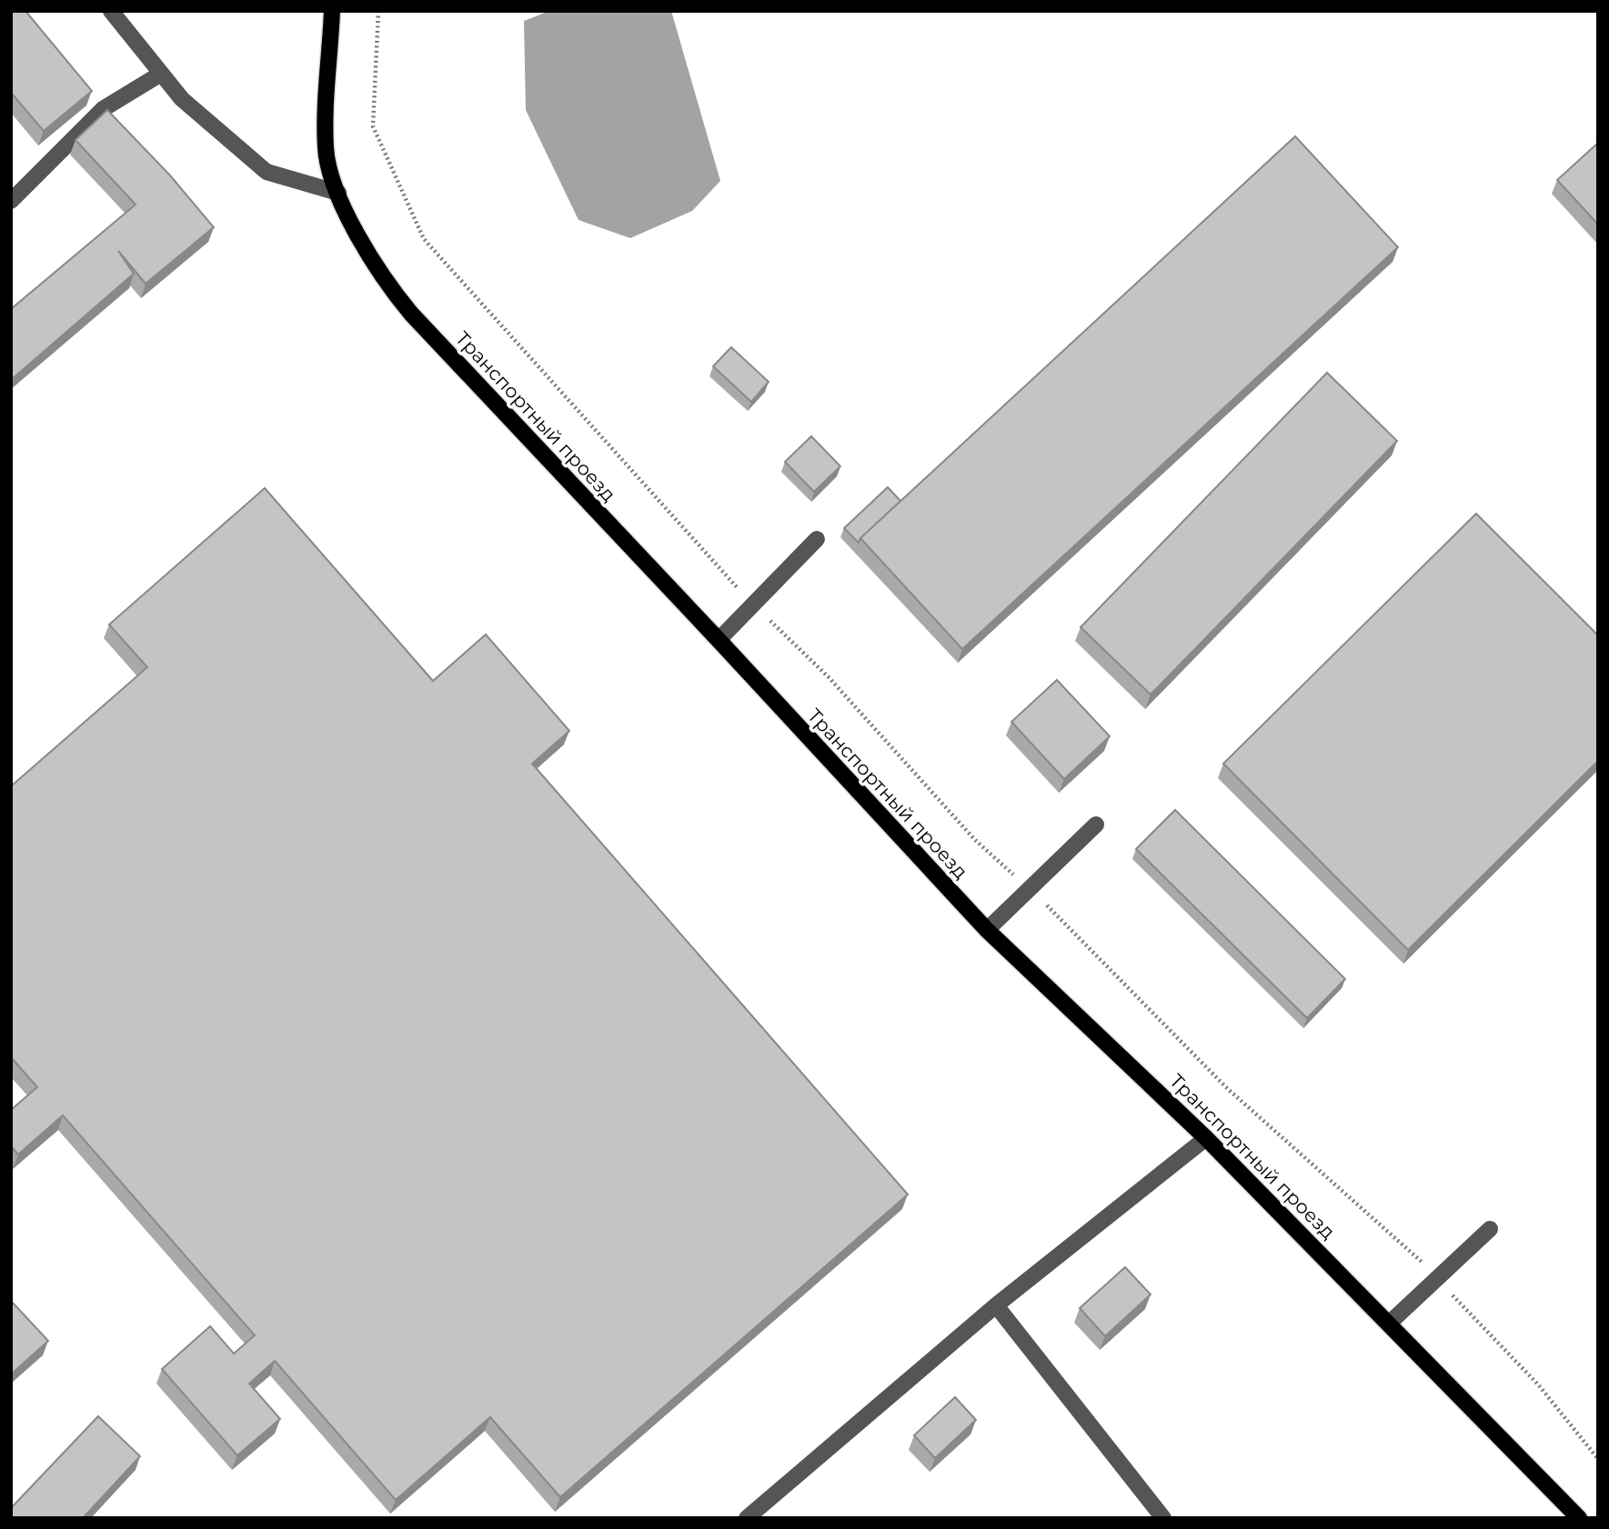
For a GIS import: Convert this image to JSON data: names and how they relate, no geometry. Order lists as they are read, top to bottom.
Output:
{
  "streets": {
    "main road": ["Транспортный проезд"]
  }
}
